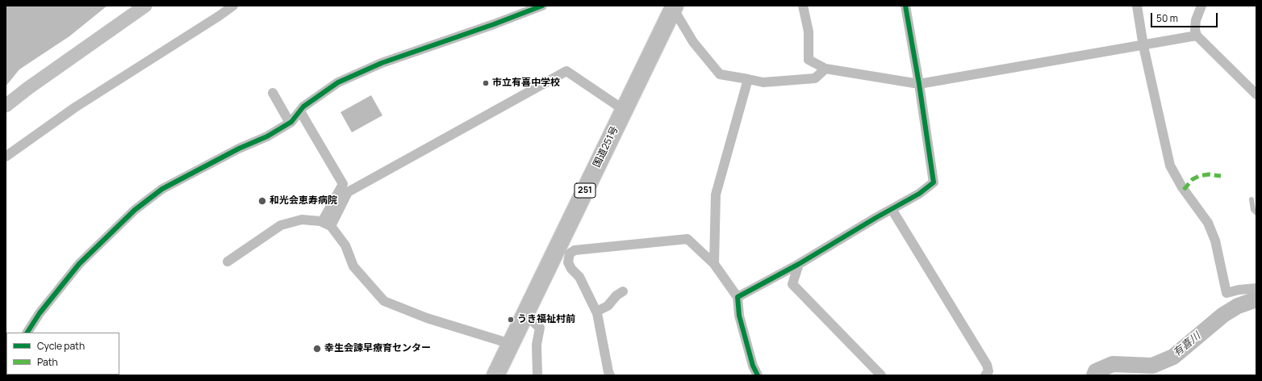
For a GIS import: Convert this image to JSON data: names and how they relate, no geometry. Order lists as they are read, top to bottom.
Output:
{
  "streets": {
    "highway": ["国道251号", "251"]
  },
  "water": ["有喜川"],
  "places": [
    "市立有喜中学校",
    "和光会恵寿病院",
    "うき福祉村前",
    "幸生会諫早療育センター"
  ],
  "legend": ["Cycle path", "Path"],
  "scale_bar": "50 m"
}
